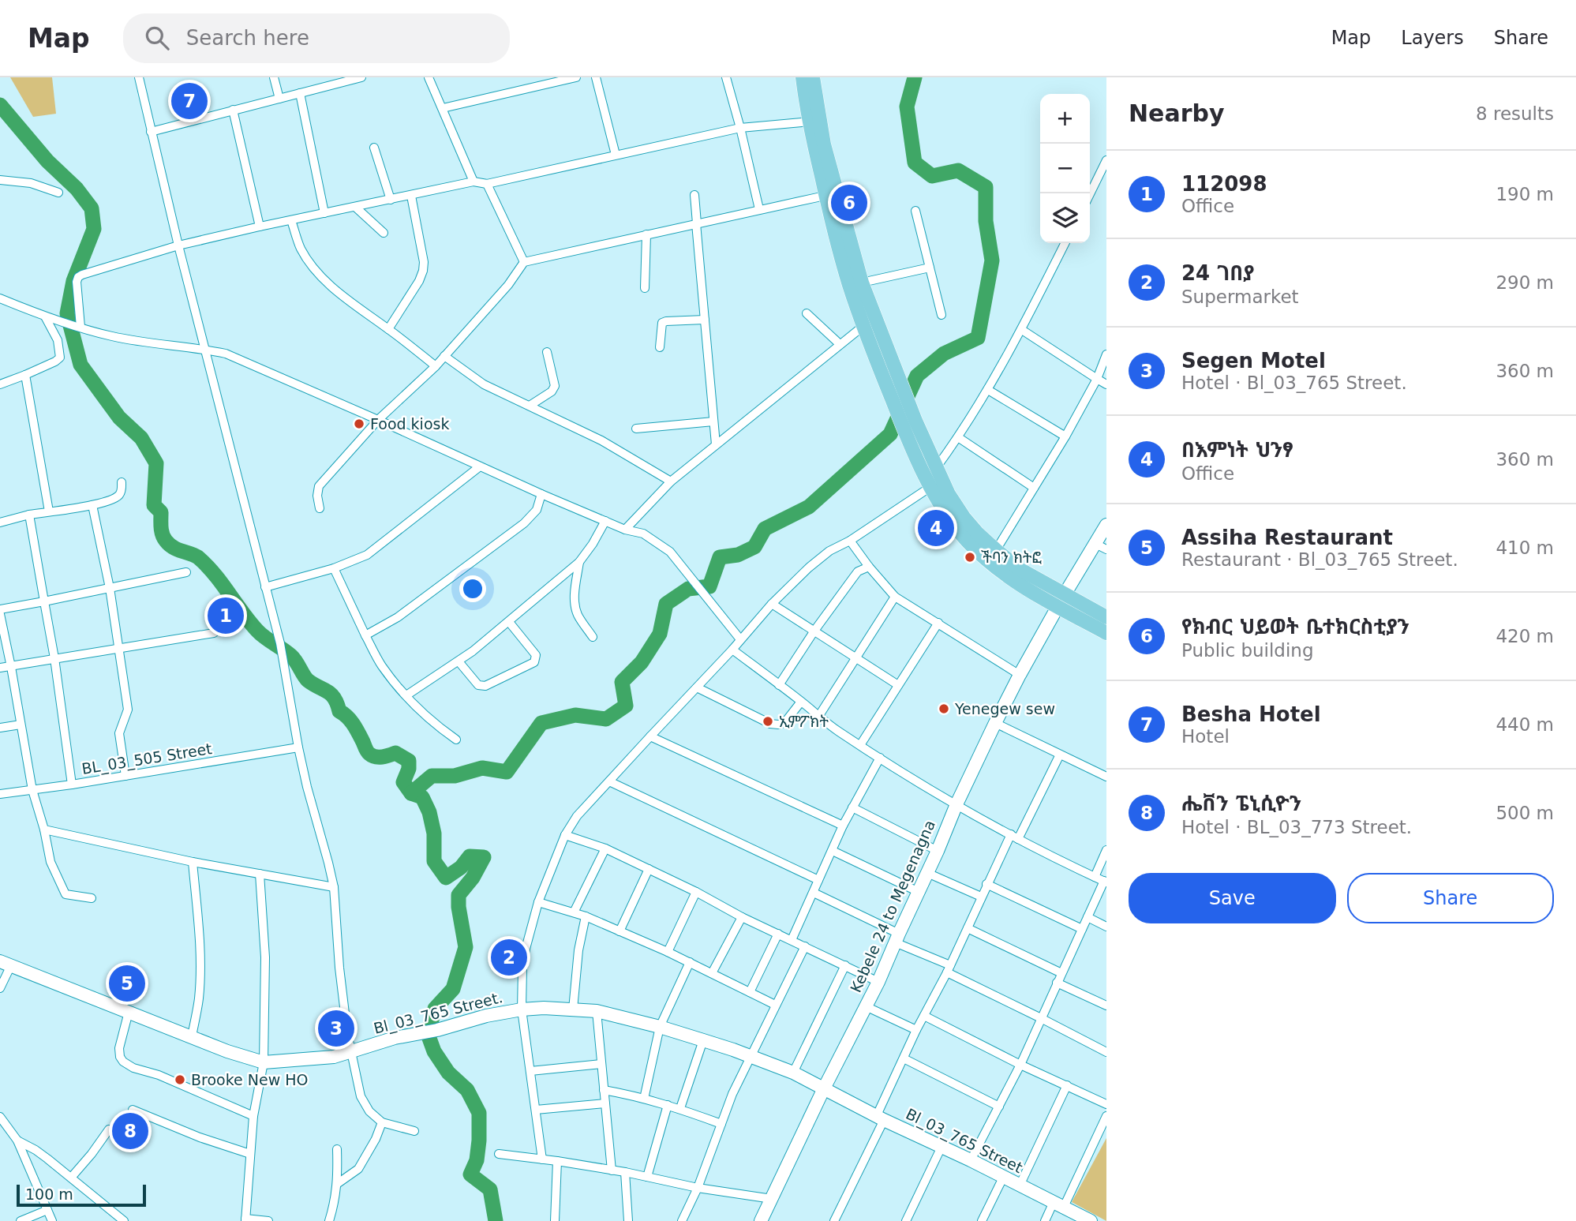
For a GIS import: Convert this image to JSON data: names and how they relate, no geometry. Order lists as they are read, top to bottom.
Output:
{
  "streets": {
    "street": [
      "BL_03_505 Street",
      "Kebele 24 to Megenagna",
      "Bl_03_765 Street.",
      "Bl_03_765 Street"
    ]
  },
  "crossings": [
    ["Kebele 24 to Megenagna", "Bl_03_765 Street."],
    ["Kebele 24 to Megenagna", "Bl_03_765 Street"],
    ["Bl_03_765 Street.", "Bl_03_765 Street"]
  ],
  "places": [
    "Food kiosk",
    "ችባን ክትፎ",
    "Yenegew sew",
    "ኢምፖክት",
    "Brooke New HO"
  ],
  "scale_bar": "100 m",
  "page": {
    "header": "Map",
    "search": "Search here",
    "nav": ["Map", "Layers", "Share"],
    "heading": ["Nearby", "8 results"],
    "pins": [
      "7",
      "6",
      "4",
      "1",
      "2",
      "5",
      "3",
      "8"
    ],
    "map_buttons": ["+", "−"],
    "list": [
      {
        "mark": "1",
        "name": "112098",
        "note": "Office",
        "value": "190 m"
      },
      {
        "mark": "2",
        "name": "24 ገበያ",
        "note": "Supermarket",
        "value": "290 m"
      },
      {
        "mark": "3",
        "name": "Segen Motel",
        "note": "Hotel · Bl_03_765 Street.",
        "value": "360 m"
      },
      {
        "mark": "4",
        "name": "በእምነት ህንፃ",
        "note": "Office",
        "value": "360 m"
      },
      {
        "mark": "5",
        "name": "Assiha Restaurant",
        "note": "Restaurant · Bl_03_765 Street.",
        "value": "410 m"
      },
      {
        "mark": "6",
        "name": "የክብር ህይወት ቤተክርስቲያን",
        "note": "Public building",
        "value": "420 m"
      },
      {
        "mark": "7",
        "name": "Besha Hotel",
        "note": "Hotel",
        "value": "440 m"
      },
      {
        "mark": "8",
        "name": "ሔቨን ፔኒሲዮን",
        "note": "Hotel · BL_03_773 Street.",
        "value": "500 m"
      }
    ],
    "buttons": ["Save", "Share"],
    "scale": "100 m"
  }
}
